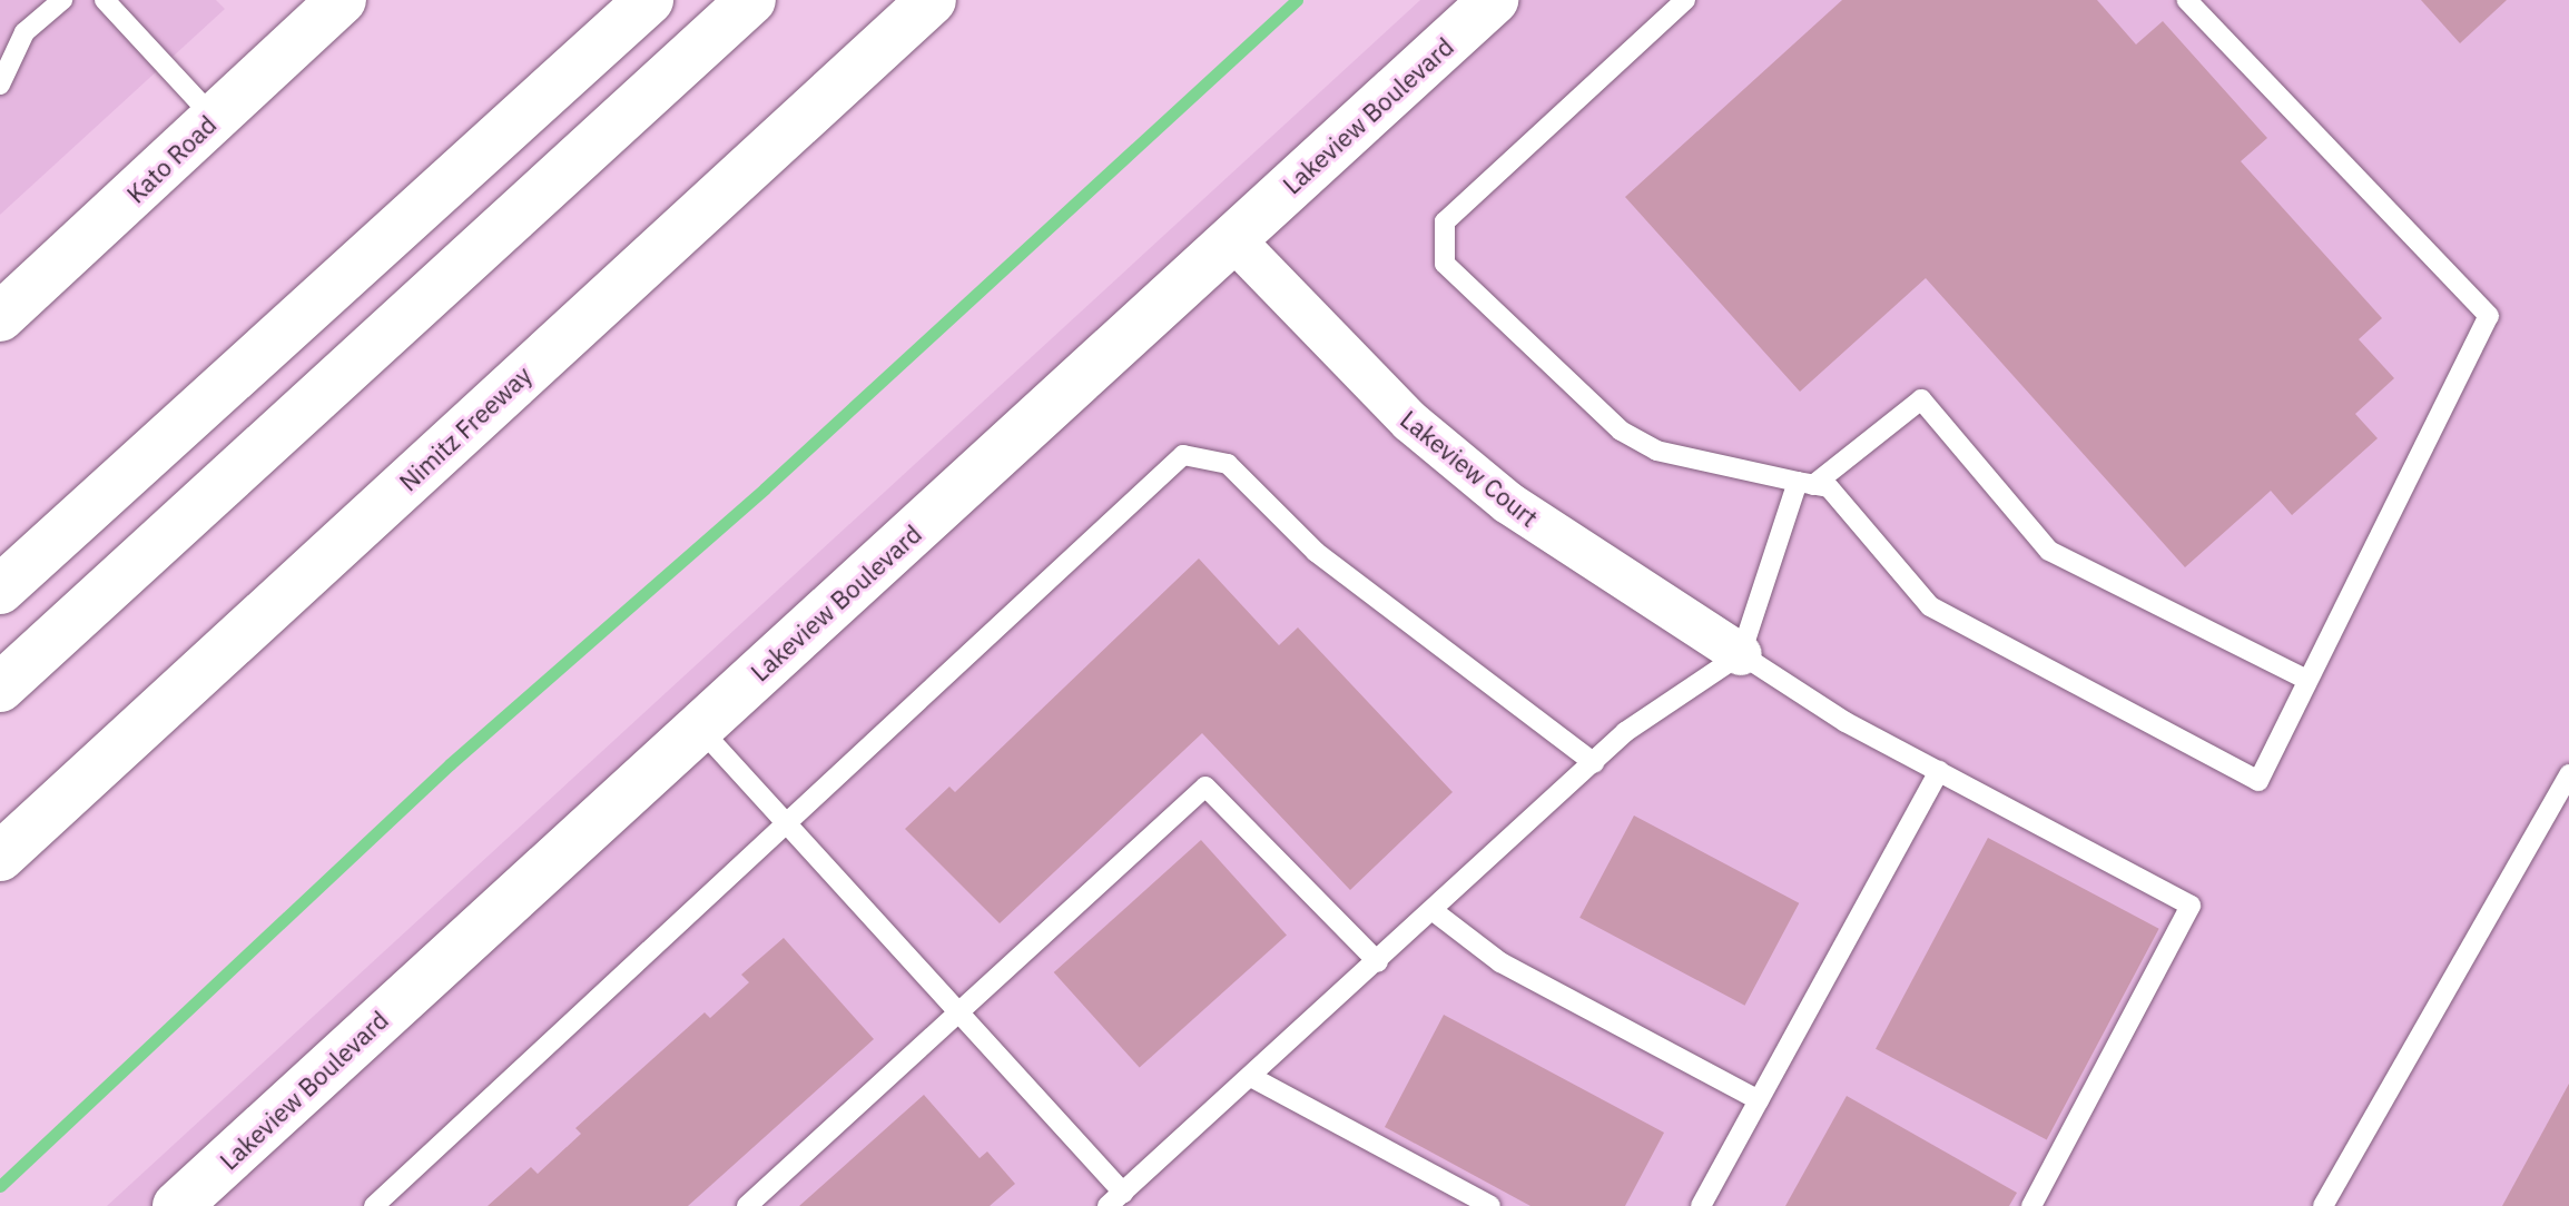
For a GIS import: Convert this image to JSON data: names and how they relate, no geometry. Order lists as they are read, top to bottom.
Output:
{
  "streets": {
    "main road": ["Lakeview Boulevard", "Kato Road", "Nimitz Freeway"],
    "street": ["Lakeview Court"]
  },
  "crossings": [
    ["Lakeview Boulevard", "Lakeview Court"]
  ]
}
